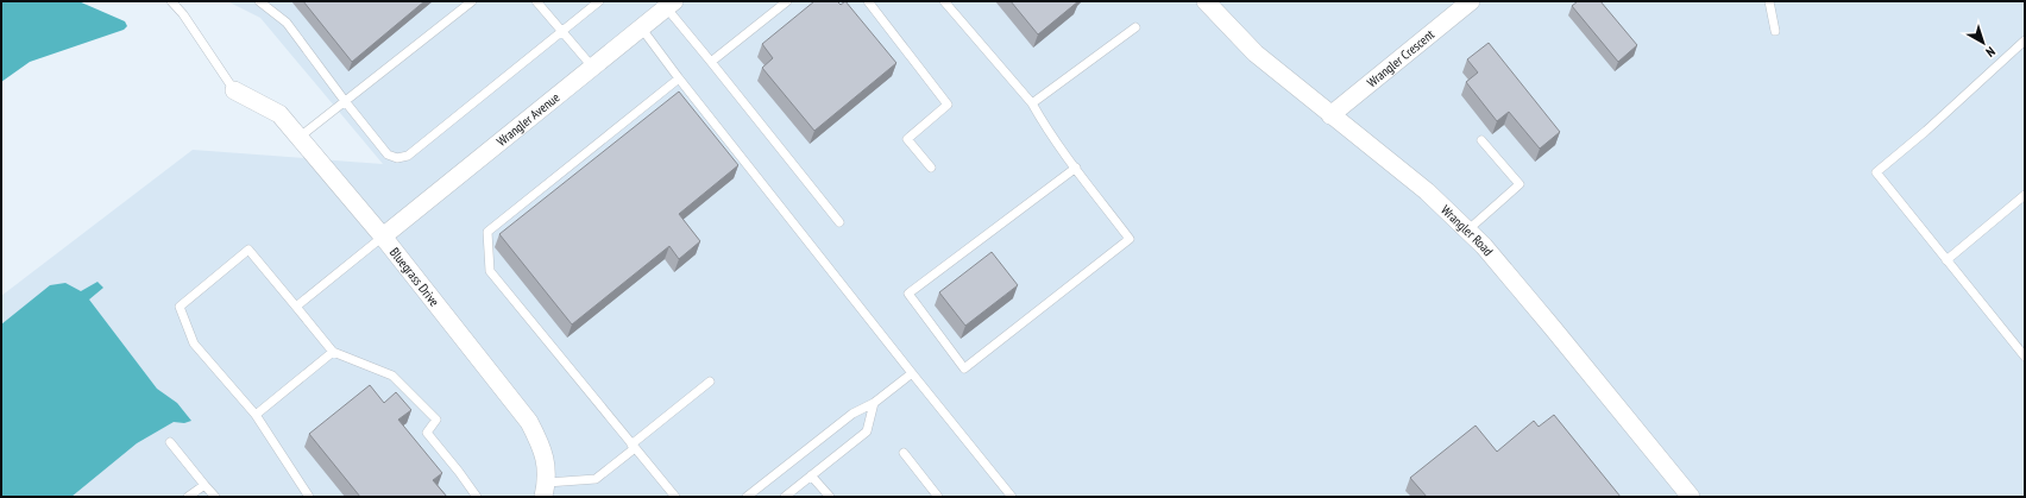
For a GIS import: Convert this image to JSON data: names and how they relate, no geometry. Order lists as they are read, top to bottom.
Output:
{
  "streets": {
    "street": [
      "Wrangler Crescent",
      "Wrangler Avenue",
      "Wrangler Road",
      "Bluegrass Drive"
    ]
  },
  "crossings": [
    ["Wrangler Crescent", "Wrangler Road"],
    ["Wrangler Avenue", "Bluegrass Drive"]
  ],
  "north": "bottom right"
}
